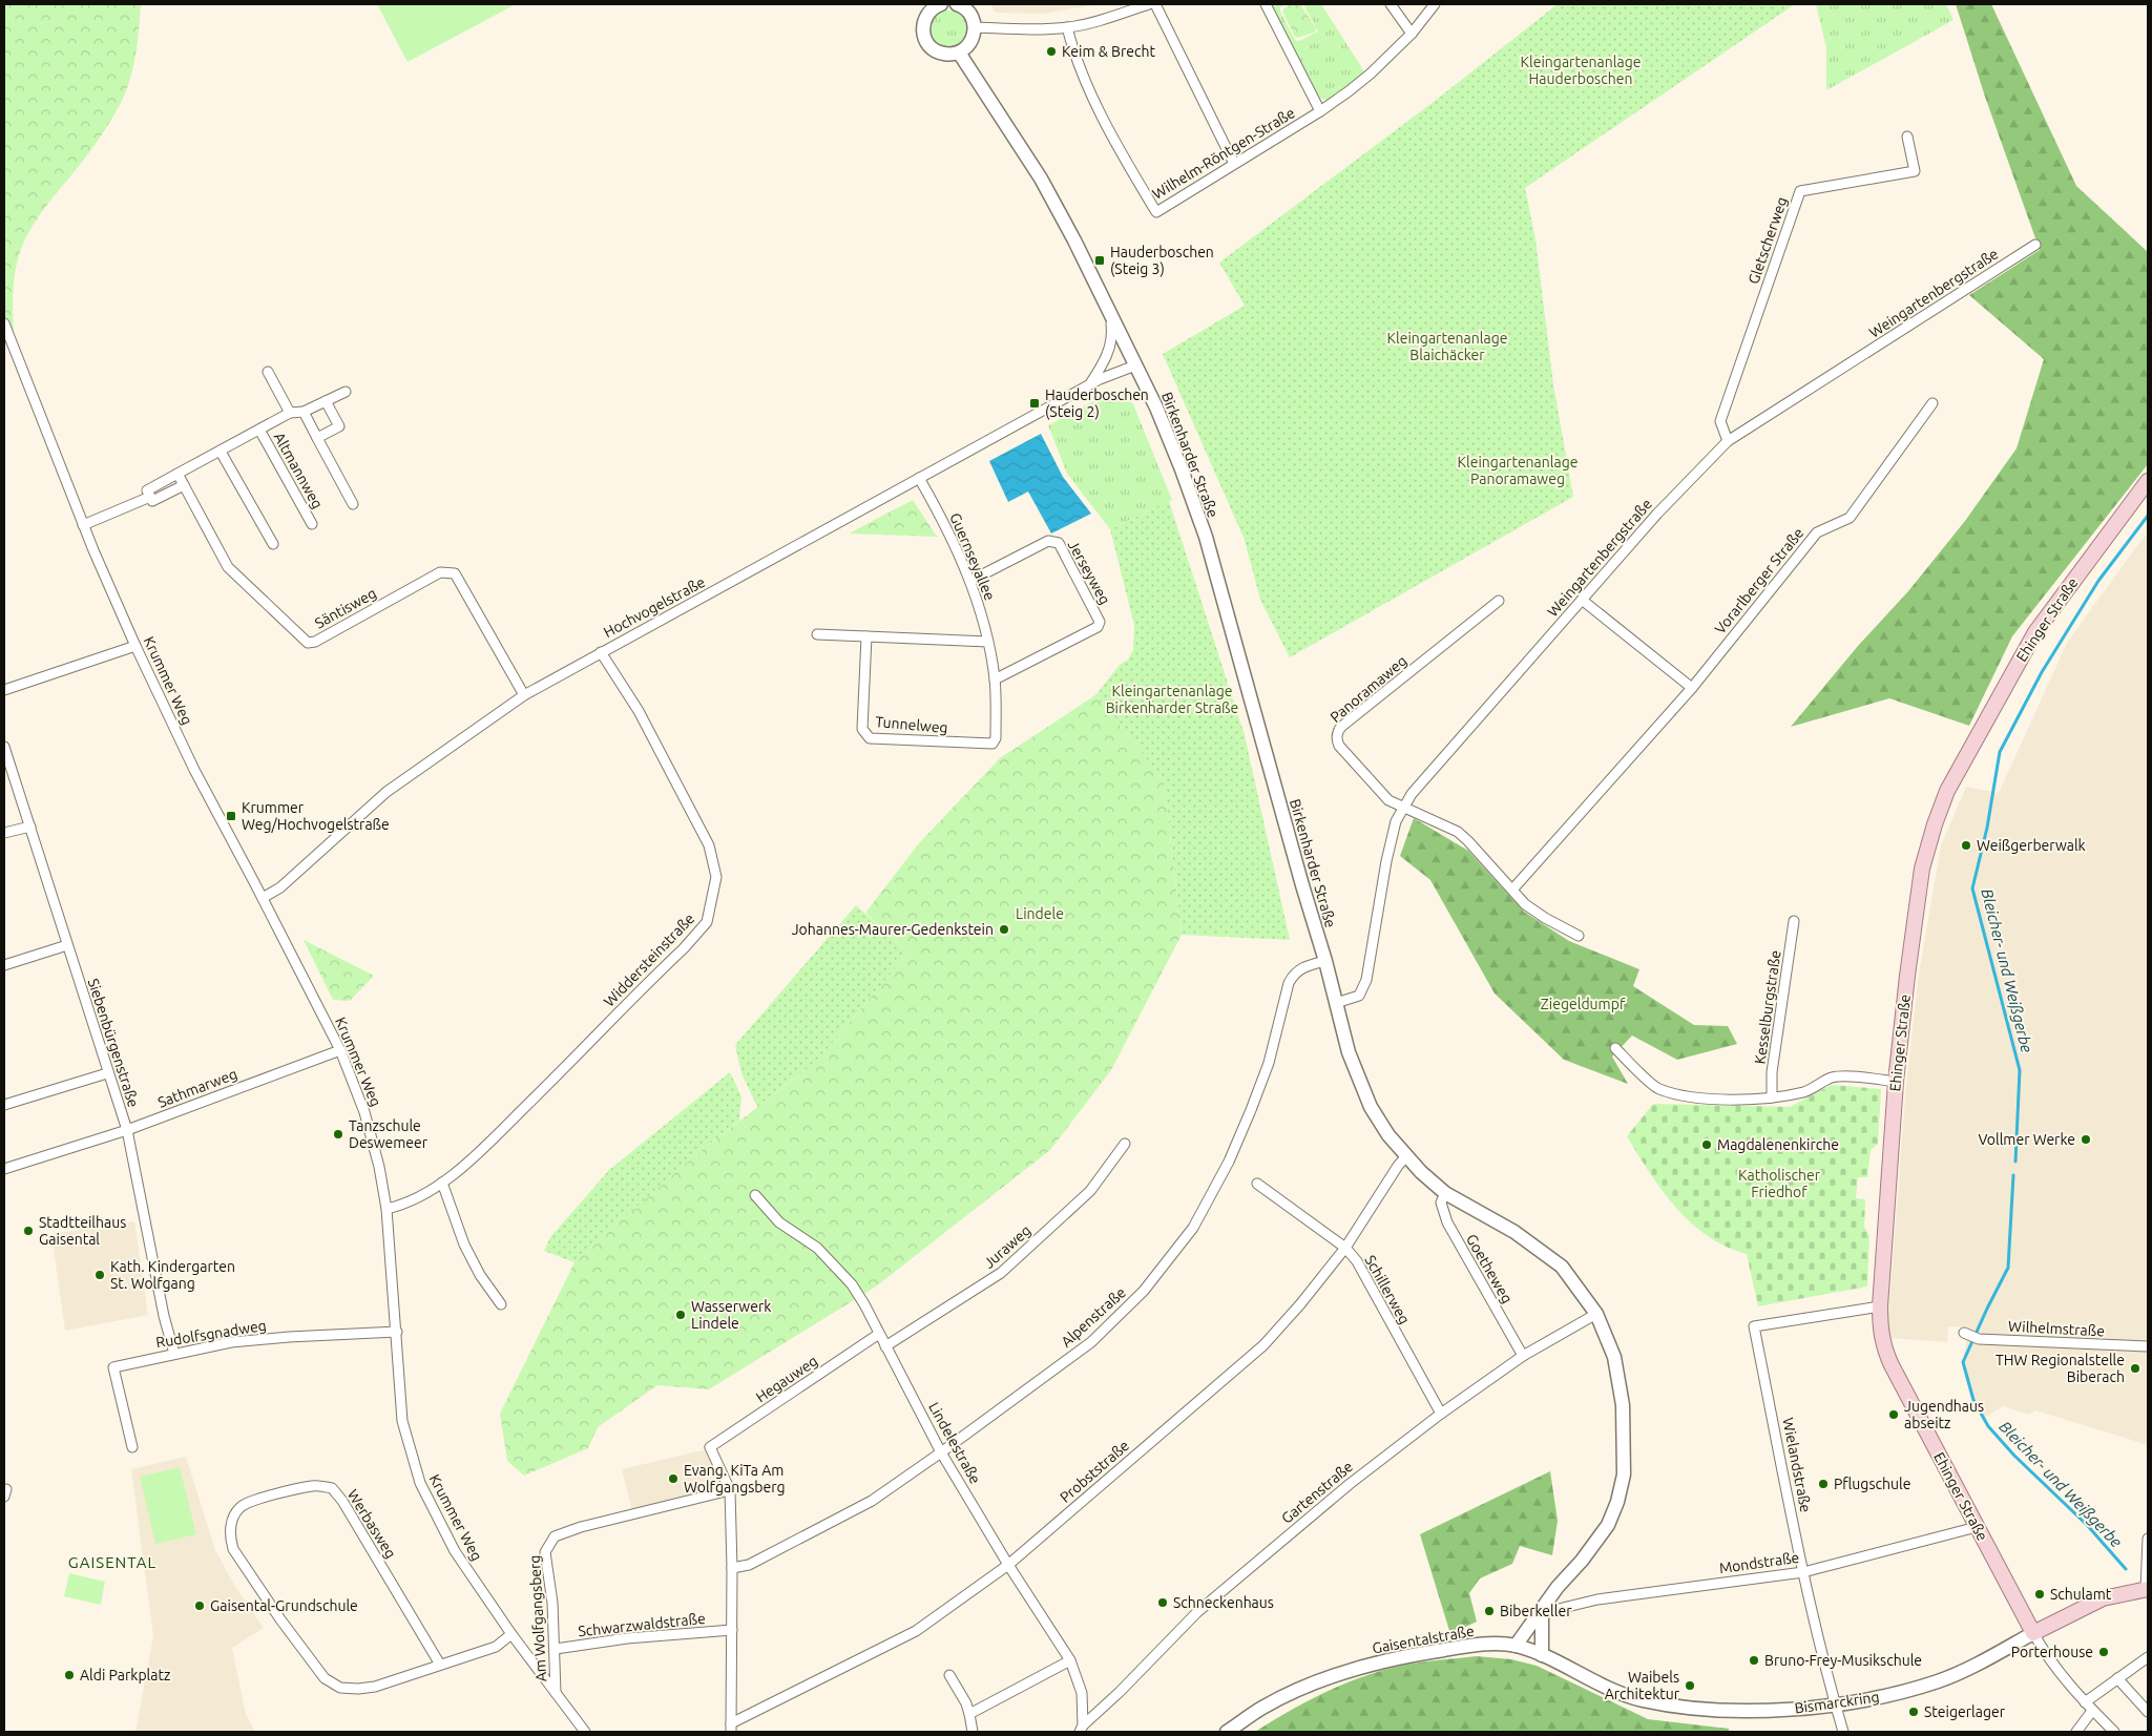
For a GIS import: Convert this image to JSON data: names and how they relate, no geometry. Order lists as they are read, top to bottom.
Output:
{
  "streets": {
    "main road": [
      "Birkenharder Straße",
      "Ehinger Straße",
      "Gaisentalstraße",
      "Bismarckring"
    ],
    "street": [
      "Wilhelm-Röntgen-Straße",
      "Gletscherweg",
      "Weingartenbergstraße",
      "Altmannweg",
      "Guernseyallee",
      "Jerseyweg",
      "Vorarlberger Straße",
      "Hochvogelstraße",
      "Säntisweg",
      "Krummer Weg",
      "Panoramaweg",
      "Tunnelweg",
      "Widdersteinstraße",
      "Kesselburgstraße",
      "Siebenbürgenstraße",
      "Sathmarweg",
      "Juraweg",
      "Goetheweg",
      "Schillerweg",
      "Alpenstraße",
      "Wilhelmstraße",
      "Rudolfsgnadweg",
      "Hegauweg",
      "Lindelestraße",
      "Wielandstraße",
      "Probststraße",
      "Gartenstraße",
      "Werbasweg",
      "Mondstraße",
      "Am Wolfgangsberg",
      "Schwarzwaldstraße"
    ]
  },
  "crossings": [
    ["Gletscherweg", "Weingartenbergstraße"],
    ["Weingartenbergstraße", "Birkenharder Straße"],
    ["Weingartenbergstraße", "Panoramaweg"],
    ["Birkenharder Straße", "Hochvogelstraße"],
    ["Birkenharder Straße", "Goetheweg"],
    ["Birkenharder Straße", "Alpenstraße"],
    ["Birkenharder Straße", "Probststraße"],
    ["Birkenharder Straße", "Gartenstraße"],
    ["Birkenharder Straße", "Mondstraße"],
    ["Birkenharder Straße", "Gaisentalstraße"],
    ["Birkenharder Straße", "Bismarckring"],
    ["Altmannweg", "Säntisweg"],
    ["Altmannweg", "Krummer Weg"],
    ["Guernseyallee", "Jerseyweg"],
    ["Guernseyallee", "Hochvogelstraße"],
    ["Guernseyallee", "Tunnelweg"],
    ["Hochvogelstraße", "Säntisweg"],
    ["Hochvogelstraße", "Krummer Weg"],
    ["Hochvogelstraße", "Widdersteinstraße"],
    ["Ehinger Straße", "Wielandstraße"],
    ["Ehinger Straße", "Mondstraße"],
    ["Ehinger Straße", "Bismarckring"],
    ["Krummer Weg", "Widdersteinstraße"],
    ["Krummer Weg", "Sathmarweg"],
    ["Krummer Weg", "Rudolfsgnadweg"],
    ["Krummer Weg", "Werbasweg"],
    ["Krummer Weg", "Am Wolfgangsberg"],
    ["Siebenbürgenstraße", "Sathmarweg"],
    ["Siebenbürgenstraße", "Rudolfsgnadweg"],
    ["Juraweg", "Lindelestraße"],
    ["Goetheweg", "Gartenstraße"],
    ["Schillerweg", "Probststraße"],
    ["Schillerweg", "Gartenstraße"],
    ["Alpenstraße", "Lindelestraße"],
    ["Hegauweg", "Lindelestraße"],
    ["Hegauweg", "Am Wolfgangsberg"],
    ["Lindelestraße", "Probststraße"],
    ["Lindelestraße", "Gartenstraße"],
    ["Wielandstraße", "Mondstraße"],
    ["Wielandstraße", "Bismarckring"],
    ["Am Wolfgangsberg", "Schwarzwaldstraße"],
    ["Gaisentalstraße", "Bismarckring"]
  ],
  "districts": ["GAISENTAL"],
  "water": ["Bleicher- und Weißgerbe"],
  "parks": [
    "Kleingartenanlage Hauderboschen",
    "Kleingartenanlage Blaichäcker",
    "Kleingartenanlage Panoramaweg",
    "Kleingartenanlage Birkenharder Straße",
    "Lindele",
    "Ziegeldumpf",
    "Katholischer Friedhof"
  ],
  "places": {
    "other": [
      "Keim & Brecht",
      "Weißgerberwalk",
      "Johannes-Maurer-Gedenkstein",
      "Tanzschule Deswemeer",
      "Vollmer Werke",
      "Magdalenenkirche",
      "Stadtteilhaus Gaisental",
      "Kath. Kindergarten St. Wolfgang",
      "Wasserwerk Lindele",
      "THW Regionalstelle Biberach",
      "Jugendhaus abseitz",
      "Evang. KiTa Am Wolfgangsberg",
      "Pflugschule",
      "Schulamt",
      "Schneckenhaus",
      "Gaisental-Grundschule",
      "Biberkeller",
      "Porterhouse",
      "Bruno-Frey-Musikschule",
      "Aldi Parkplatz",
      "Waibels Architektur",
      "Steigerlager"
    ],
    "transit": ["Hauderboschen (Steig 3)", "Hauderboschen (Steig 2)", "Krummer Weg/Hochvogelstraße"]
  }
}
